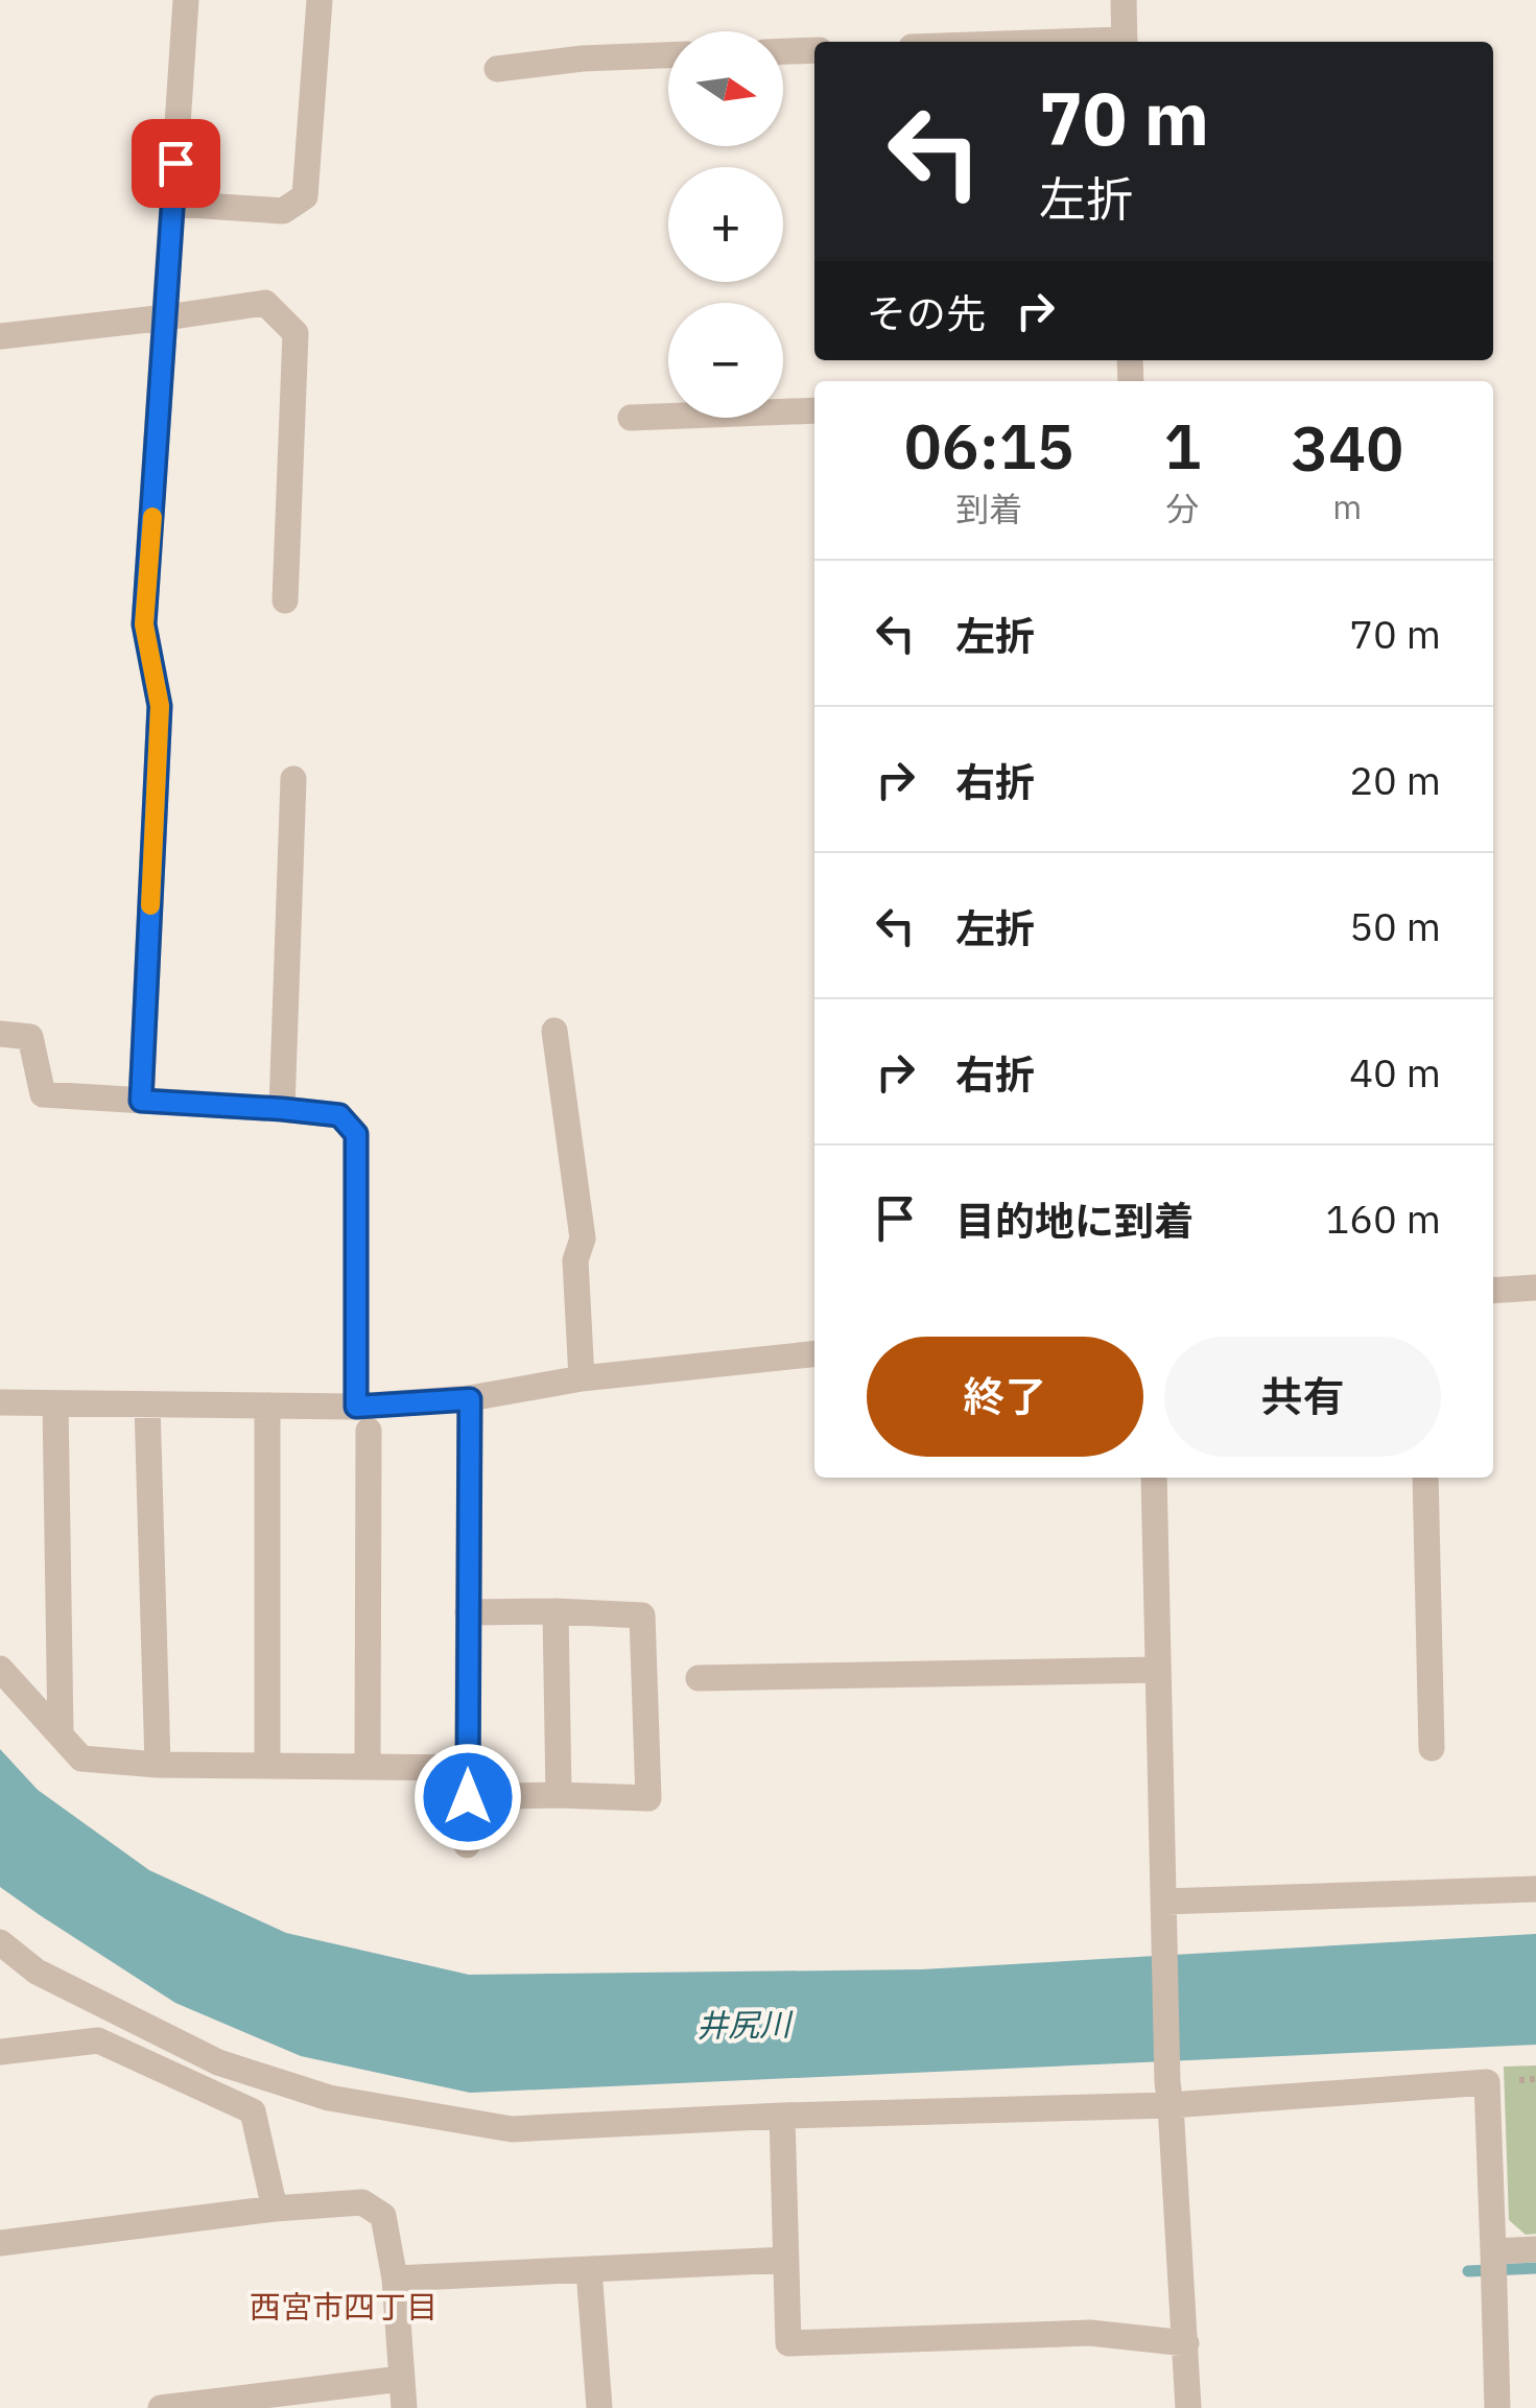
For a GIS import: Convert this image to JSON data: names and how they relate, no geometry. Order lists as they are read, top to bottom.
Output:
{
  "districts": ["西宮市四丁目"],
  "water": ["井尻川"],
  "north": "right",
  "page": {
    "map_buttons": ["+", "−"],
    "turn": ["70 m", "左折"],
    "then": "その先",
    "eta": [
      "06:15",
      "到着",
      "1",
      "分",
      "340",
      "m"
    ],
    "list": [
      {
        "name": "左折",
        "value": "70 m"
      },
      {
        "name": "右折",
        "value": "20 m"
      },
      {
        "name": "左折",
        "value": "50 m"
      },
      {
        "name": "右折",
        "value": "40 m"
      },
      {
        "name": "目的地に到着",
        "value": "160 m"
      }
    ],
    "buttons": ["終了", "共有"]
  }
}
